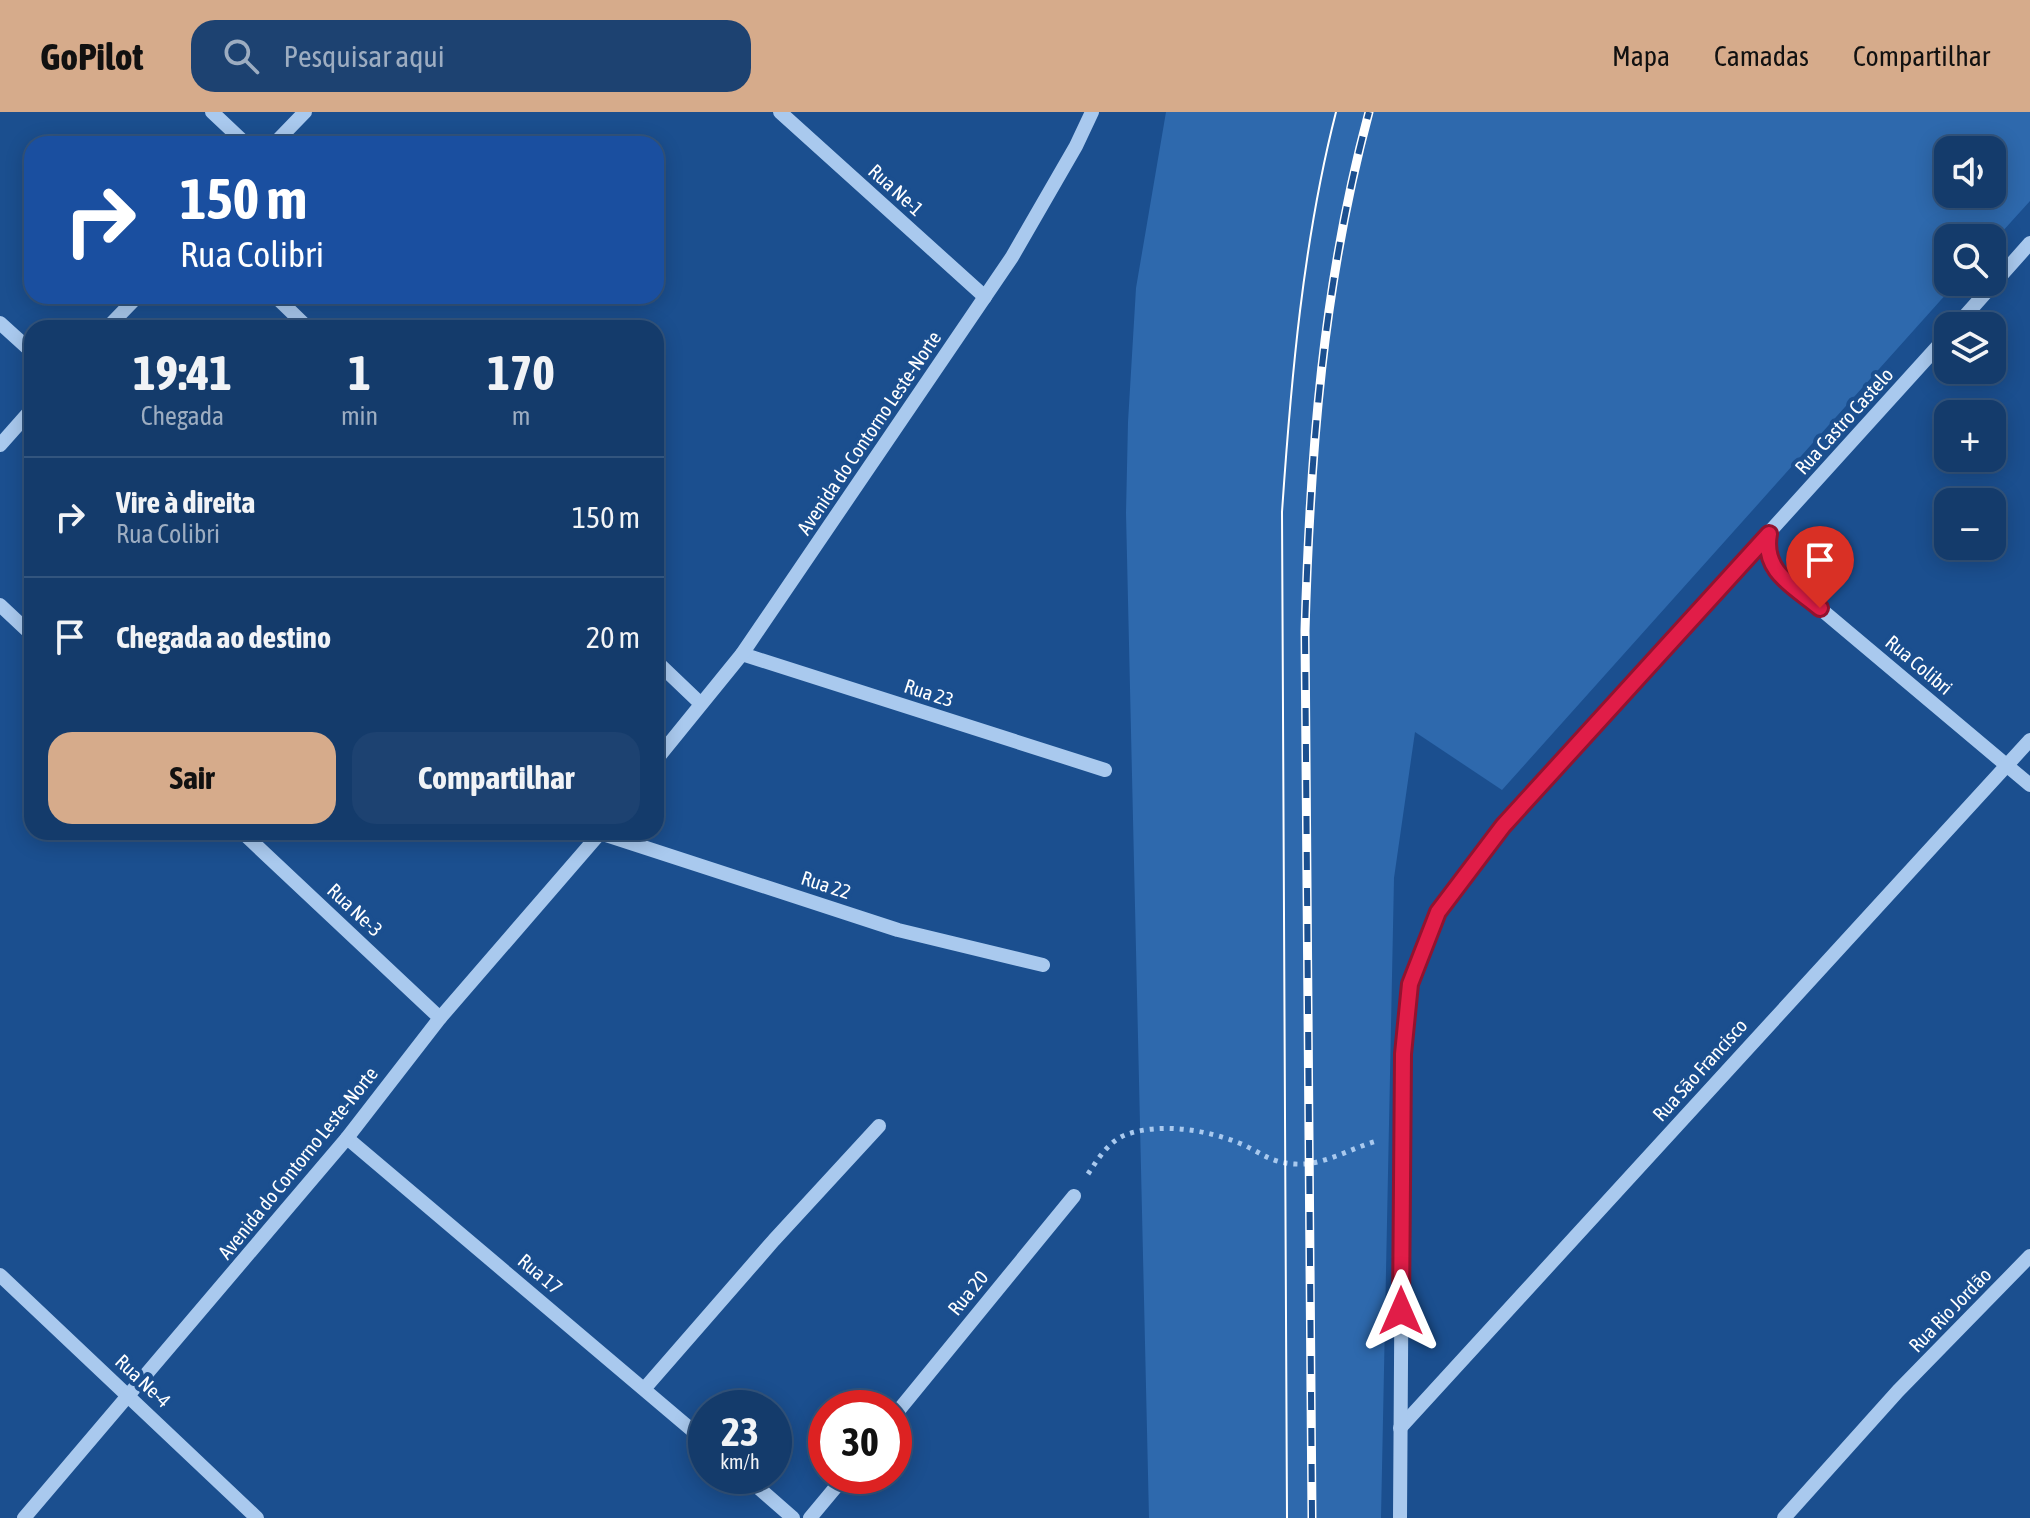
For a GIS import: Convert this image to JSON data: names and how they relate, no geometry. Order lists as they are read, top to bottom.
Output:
{
  "streets": {
    "street": [
      "Rua Ne-1",
      "Rua Castro Castelo",
      "Avenida do Contorno Leste-Norte",
      "Rua Colibri",
      "Rua 23",
      "Rua 22",
      "Rua Ne-3",
      "Rua São Francisco",
      "Rua 17",
      "Rua 20",
      "Rua Rio Jordão",
      "Rua Ne-4"
    ]
  },
  "crossings": [
    ["Rua Ne-1", "Avenida do Contorno Leste-Norte"],
    ["Rua Castro Castelo", "Rua Colibri"],
    ["Rua Castro Castelo", "Rua São Francisco"],
    ["Avenida do Contorno Leste-Norte", "Rua 23"],
    ["Avenida do Contorno Leste-Norte", "Rua Ne-3"],
    ["Avenida do Contorno Leste-Norte", "Rua 17"],
    ["Avenida do Contorno Leste-Norte", "Rua Ne-4"],
    ["Rua Colibri", "Rua São Francisco"]
  ],
  "page": {
    "header": "GoPilot",
    "search": "Pesquisar aqui",
    "nav": ["Mapa", "Camadas", "Compartilhar"],
    "map_buttons": ["+", "−"],
    "turn": ["150 m", "Rua Colibri"],
    "eta": [
      "19:41",
      "Chegada",
      "1",
      "min",
      "170",
      "m"
    ],
    "list": [
      {
        "name": "Vire à direita",
        "note": "Rua Colibri",
        "value": "150 m"
      },
      {
        "name": "Chegada ao destino",
        "value": "20 m"
      }
    ],
    "buttons": ["Sair", "Compartilhar"],
    "speed": "23 km/h",
    "limit": "30"
  }
}
